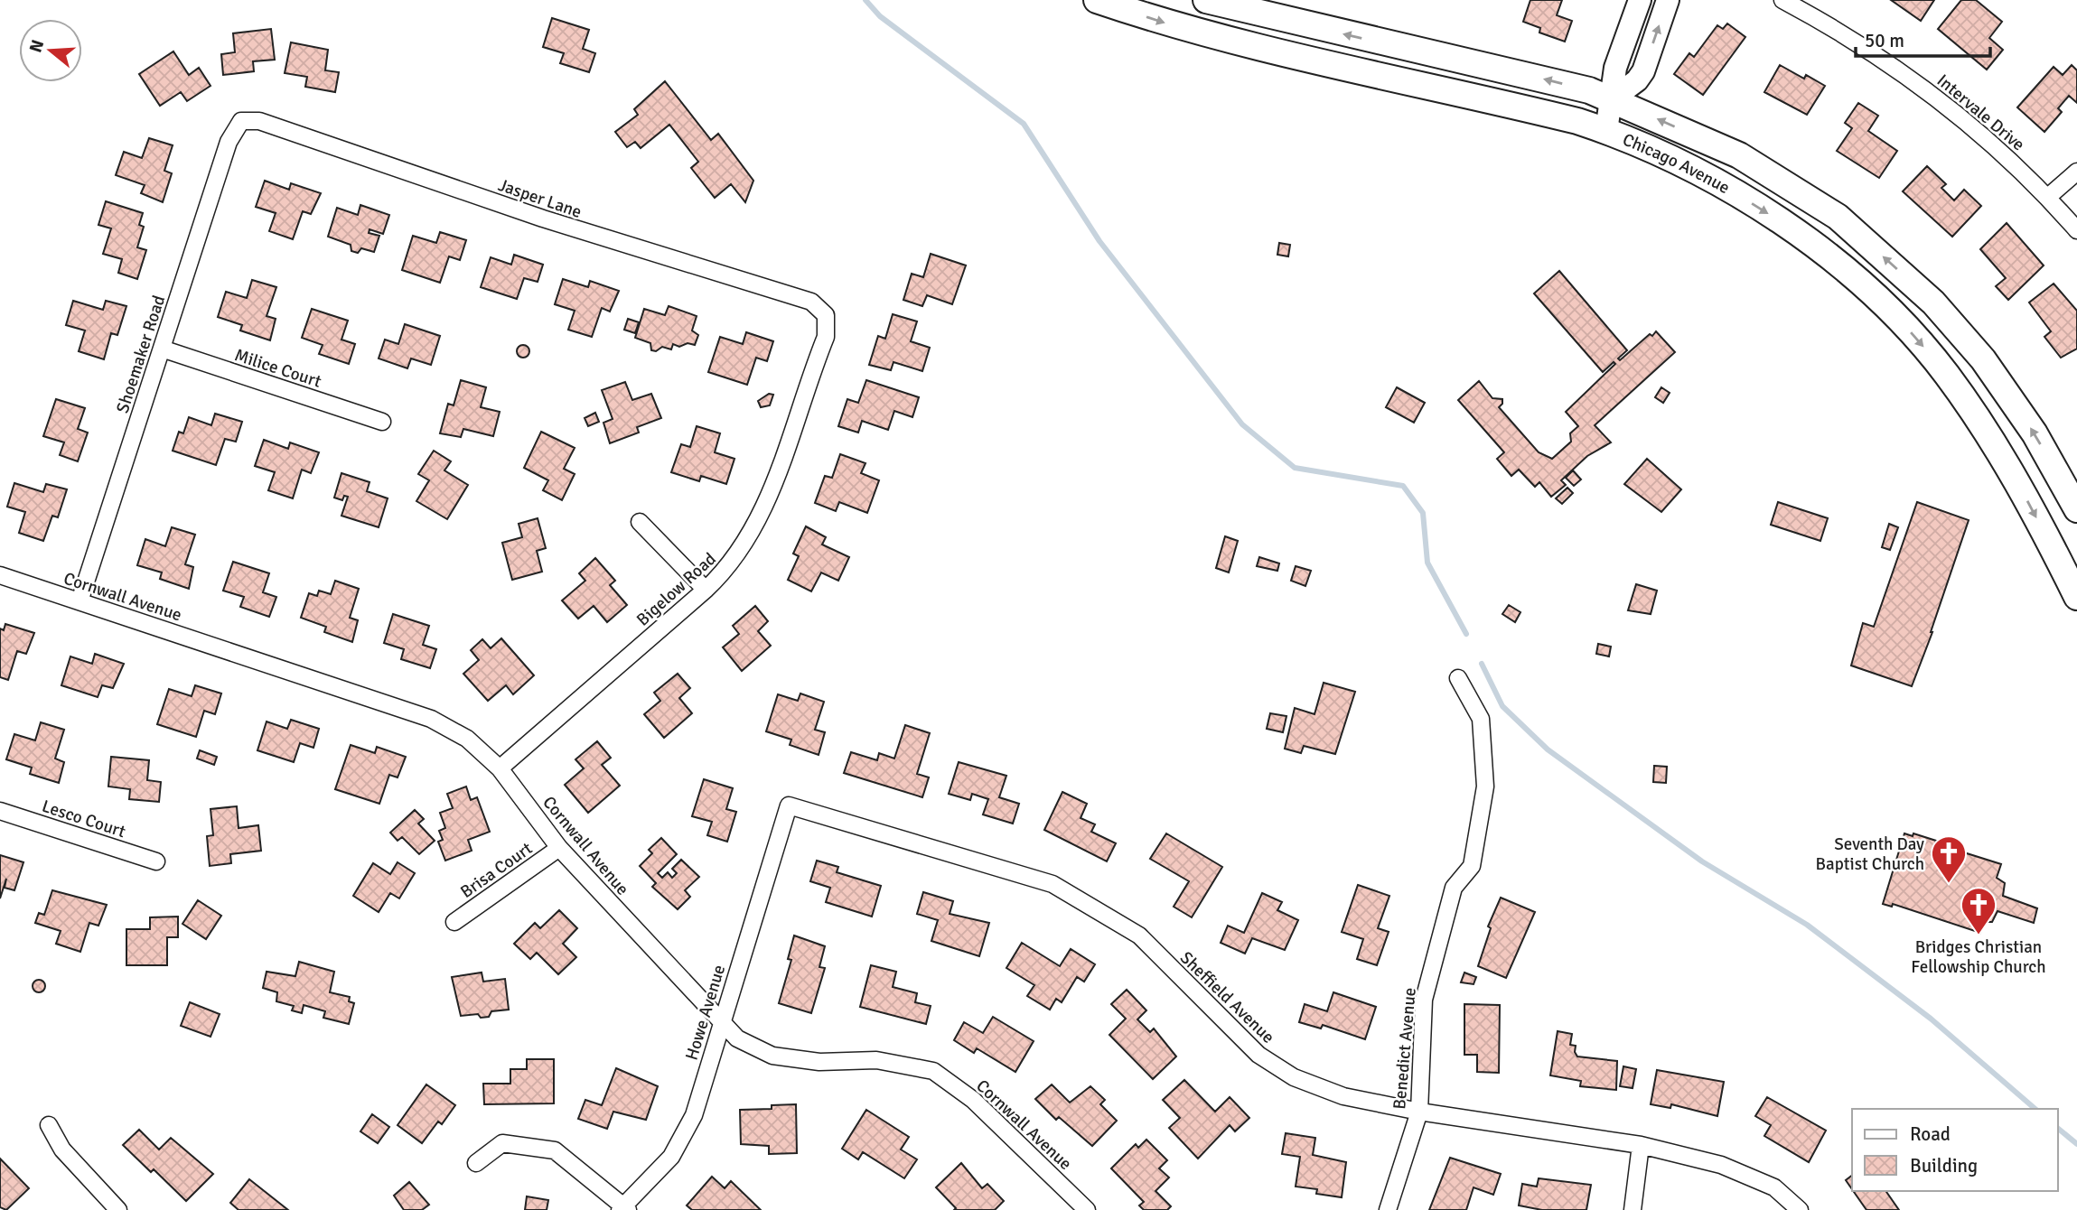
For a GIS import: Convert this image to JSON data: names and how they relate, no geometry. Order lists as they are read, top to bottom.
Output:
{
  "streets": {
    "main road": ["Chicago Avenue"],
    "street": [
      "Intervale Drive",
      "Jasper Lane",
      "Shoemaker Road",
      "Milice Court",
      "Bigelow Road",
      "Cornwall Avenue",
      "Lesco Court",
      "Brisa Court",
      "Sheffield Avenue",
      "Howe Avenue",
      "Benedict Avenue"
    ]
  },
  "crossings": [
    ["Jasper Lane", "Shoemaker Road"],
    ["Jasper Lane", "Bigelow Road"],
    ["Shoemaker Road", "Milice Court"],
    ["Shoemaker Road", "Cornwall Avenue"],
    ["Bigelow Road", "Cornwall Avenue"],
    ["Cornwall Avenue", "Brisa Court"],
    ["Cornwall Avenue", "Howe Avenue"],
    ["Sheffield Avenue", "Howe Avenue"],
    ["Sheffield Avenue", "Benedict Avenue"]
  ],
  "places": {
    "church": ["Seventh Day Baptist Church", "Bridges Christian Fellowship Church"]
  },
  "legend": ["Road", "Building"],
  "scale_bar": "50 m",
  "north": "left"
}
